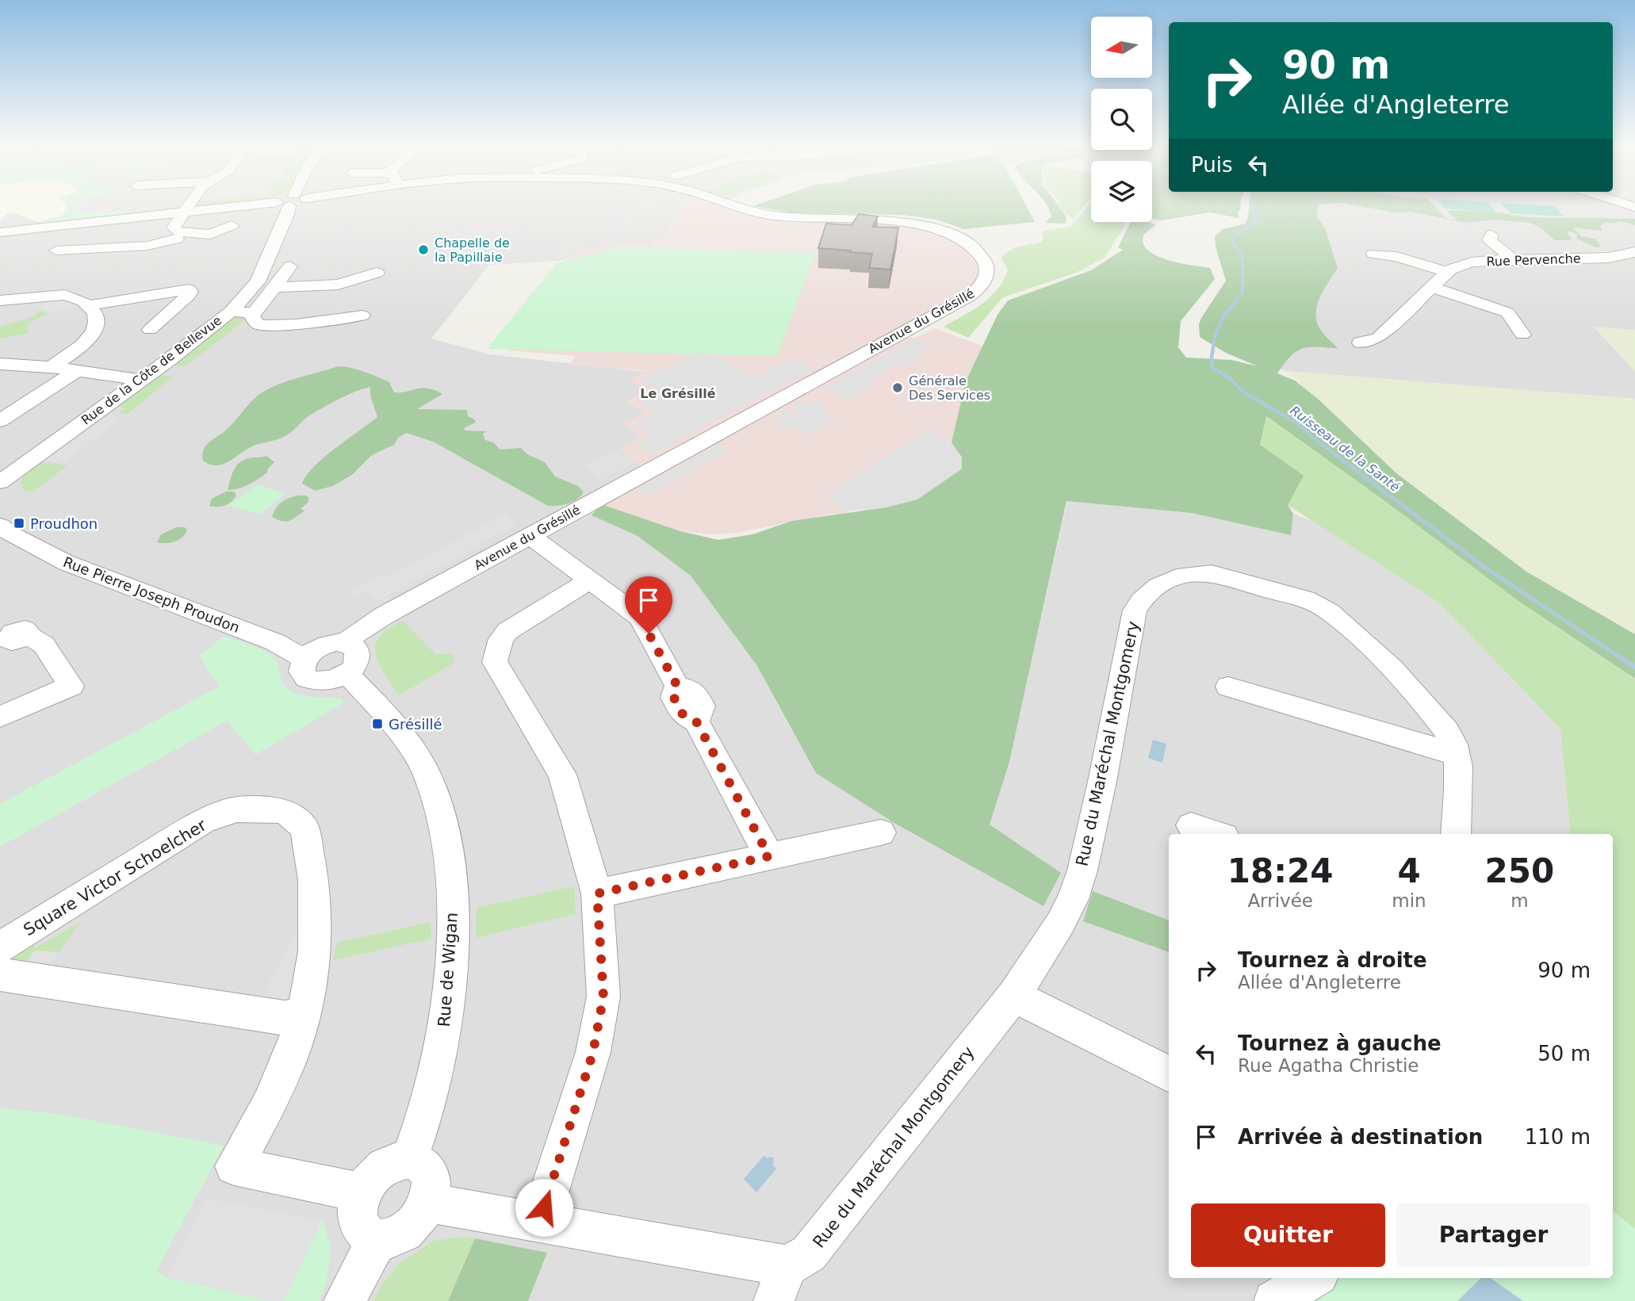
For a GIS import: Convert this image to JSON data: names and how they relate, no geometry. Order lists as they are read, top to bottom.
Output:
{
  "streets": {
    "street": [
      "Rue Pervenche",
      "Avenue du Grésillé",
      "Rue de la Côte de Bellevue",
      "Rue Pierre Joseph Proudon",
      "Rue du Maréchal Montgomery",
      "Square Victor Schoelcher",
      "Rue de Wigan"
    ]
  },
  "crossings": [
    ["Avenue du Grésillé", "Rue Pierre Joseph Proudon"],
    ["Avenue du Grésillé", "Rue de Wigan"],
    ["Rue Pierre Joseph Proudon", "Rue de Wigan"],
    ["Rue du Maréchal Montgomery", "Square Victor Schoelcher"],
    ["Rue du Maréchal Montgomery", "Rue de Wigan"],
    ["Square Victor Schoelcher", "Rue de Wigan"]
  ],
  "districts": ["Le Grésillé"],
  "water": ["Ruisseau de la Santé"],
  "places": {
    "other": ["Chapelle de la Papillaie", "Générale Des Services"],
    "transit": ["Proudhon", "Grésillé"]
  },
  "north": "left",
  "page": {
    "turn": ["90 m", "Allée d'Angleterre"],
    "then": "Puis",
    "eta": [
      "18:24",
      "Arrivée",
      "4",
      "min",
      "250",
      "m"
    ],
    "list": [
      {
        "name": "Tournez à droite",
        "note": "Allée d'Angleterre",
        "value": "90 m"
      },
      {
        "name": "Tournez à gauche",
        "note": "Rue Agatha Christie",
        "value": "50 m"
      },
      {
        "name": "Arrivée à destination",
        "value": "110 m"
      }
    ],
    "buttons": ["Quitter", "Partager"]
  }
}
